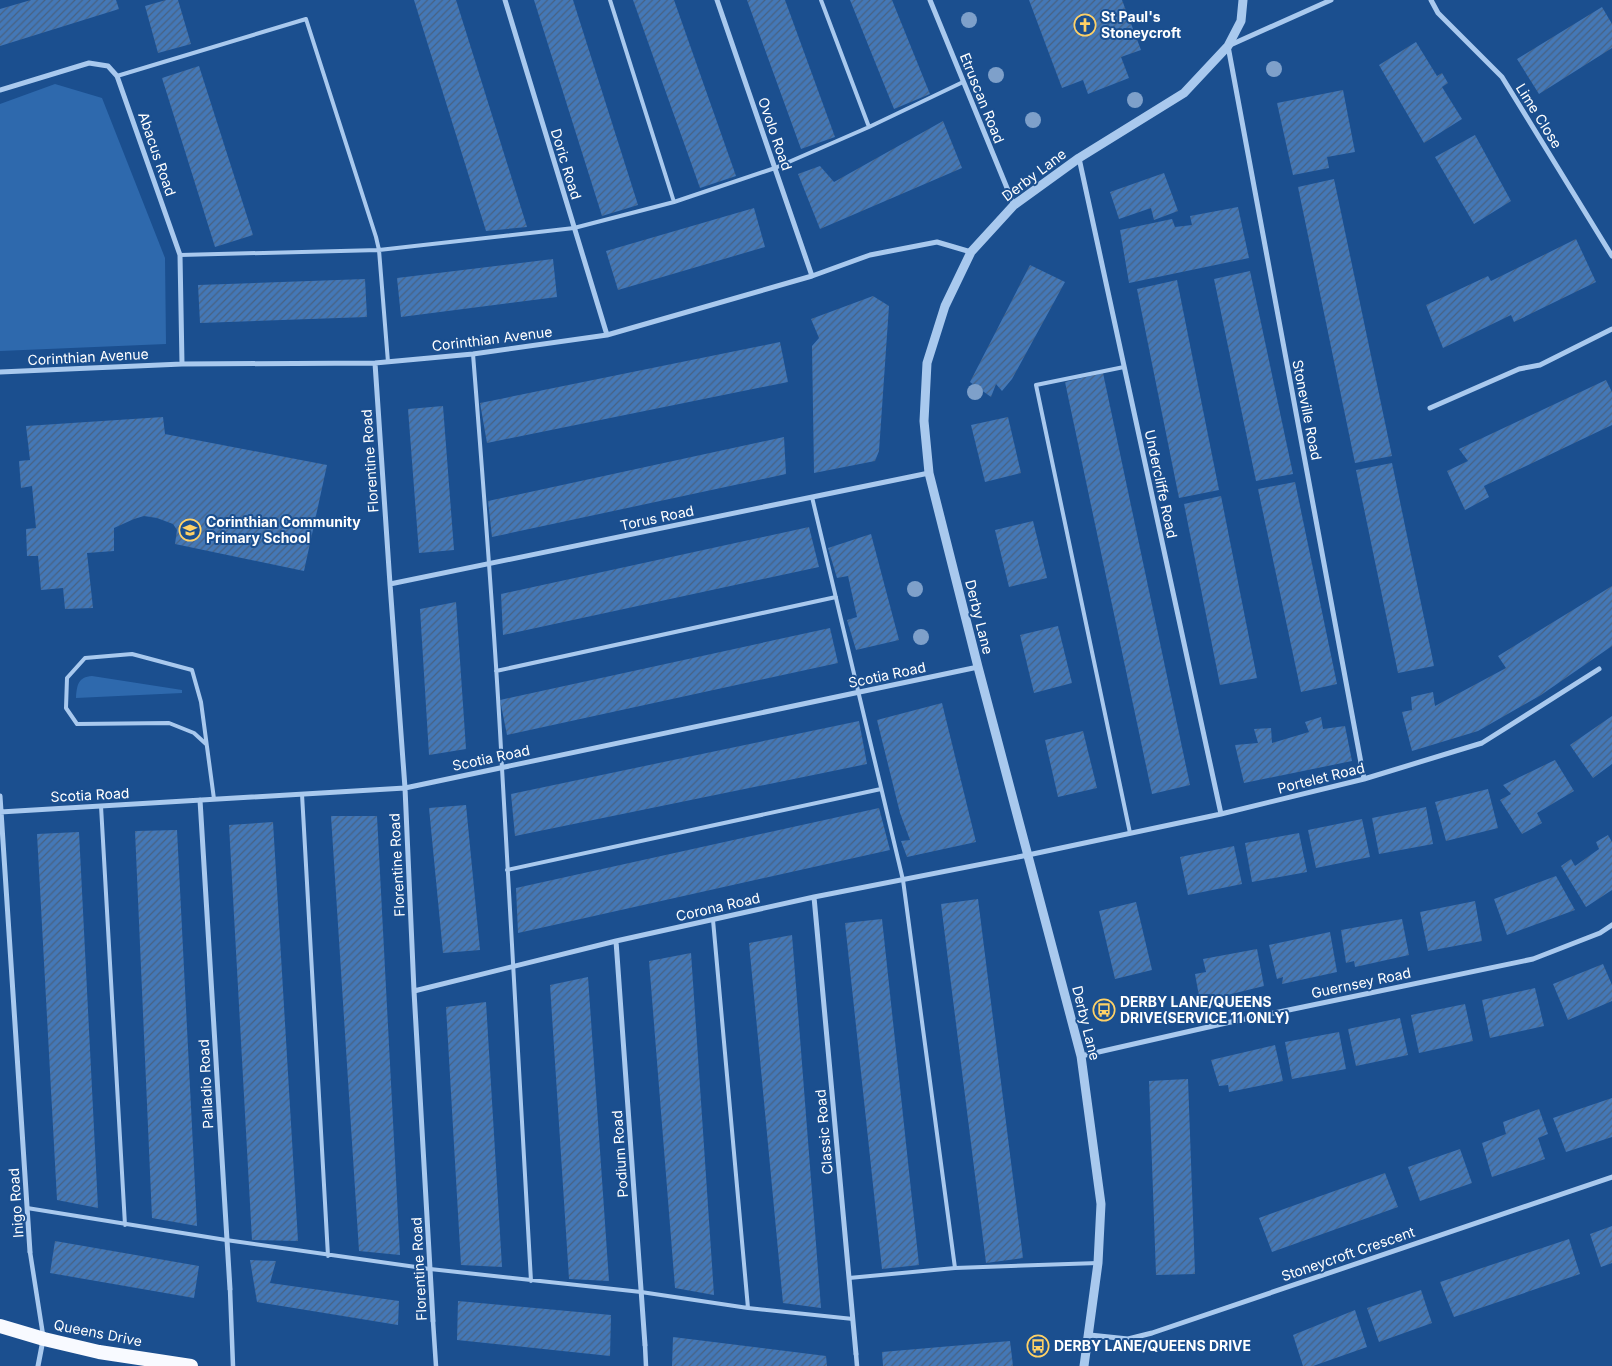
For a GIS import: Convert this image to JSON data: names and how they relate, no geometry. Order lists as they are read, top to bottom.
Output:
{
  "streets": {
    "highway": ["Queens Drive"],
    "street": [
      "Etruscan Road",
      "Lime Close",
      "Ovolo Road",
      "Abacus Road",
      "Doric Road",
      "Derby Lane",
      "Corinthian Avenue",
      "Stoneville Road",
      "Florentine Road",
      "Undercliffe Road",
      "Torus Road",
      "Scotia Road",
      "Portelet Road",
      "Corona Road",
      "Guernsey Road",
      "Palladio Road",
      "Classic Road",
      "Podium Road",
      "Inigo Road",
      "Stoneycroft Crescent"
    ]
  },
  "crossings": [
    ["Etruscan Road", "Derby Lane"],
    ["Ovolo Road", "Corinthian Avenue"],
    ["Abacus Road", "Corinthian Avenue"],
    ["Doric Road", "Corinthian Avenue"],
    ["Derby Lane", "Corinthian Avenue"],
    ["Derby Lane", "Stoneville Road"],
    ["Derby Lane", "Undercliffe Road"],
    ["Derby Lane", "Torus Road"],
    ["Derby Lane", "Scotia Road"],
    ["Derby Lane", "Portelet Road"],
    ["Derby Lane", "Corona Road"],
    ["Derby Lane", "Guernsey Road"],
    ["Derby Lane", "Stoneycroft Crescent"],
    ["Corinthian Avenue", "Florentine Road"],
    ["Stoneville Road", "Portelet Road"],
    ["Florentine Road", "Torus Road"],
    ["Florentine Road", "Scotia Road"],
    ["Florentine Road", "Corona Road"],
    ["Undercliffe Road", "Portelet Road"],
    ["Scotia Road", "Palladio Road"],
    ["Scotia Road", "Inigo Road"],
    ["Portelet Road", "Corona Road"],
    ["Corona Road", "Classic Road"],
    ["Corona Road", "Podium Road"],
    ["Inigo Road", "Queens Drive"]
  ],
  "places": {
    "church": ["St Paul's Stoneycroft"],
    "school or university": ["Corinthian Community Primary School"],
    "bus stop": ["DERBY LANE/QUEENS DRIVE(SERVICE 11 ONLY)", "DERBY LANE/QUEENS DRIVE"]
  }
}
